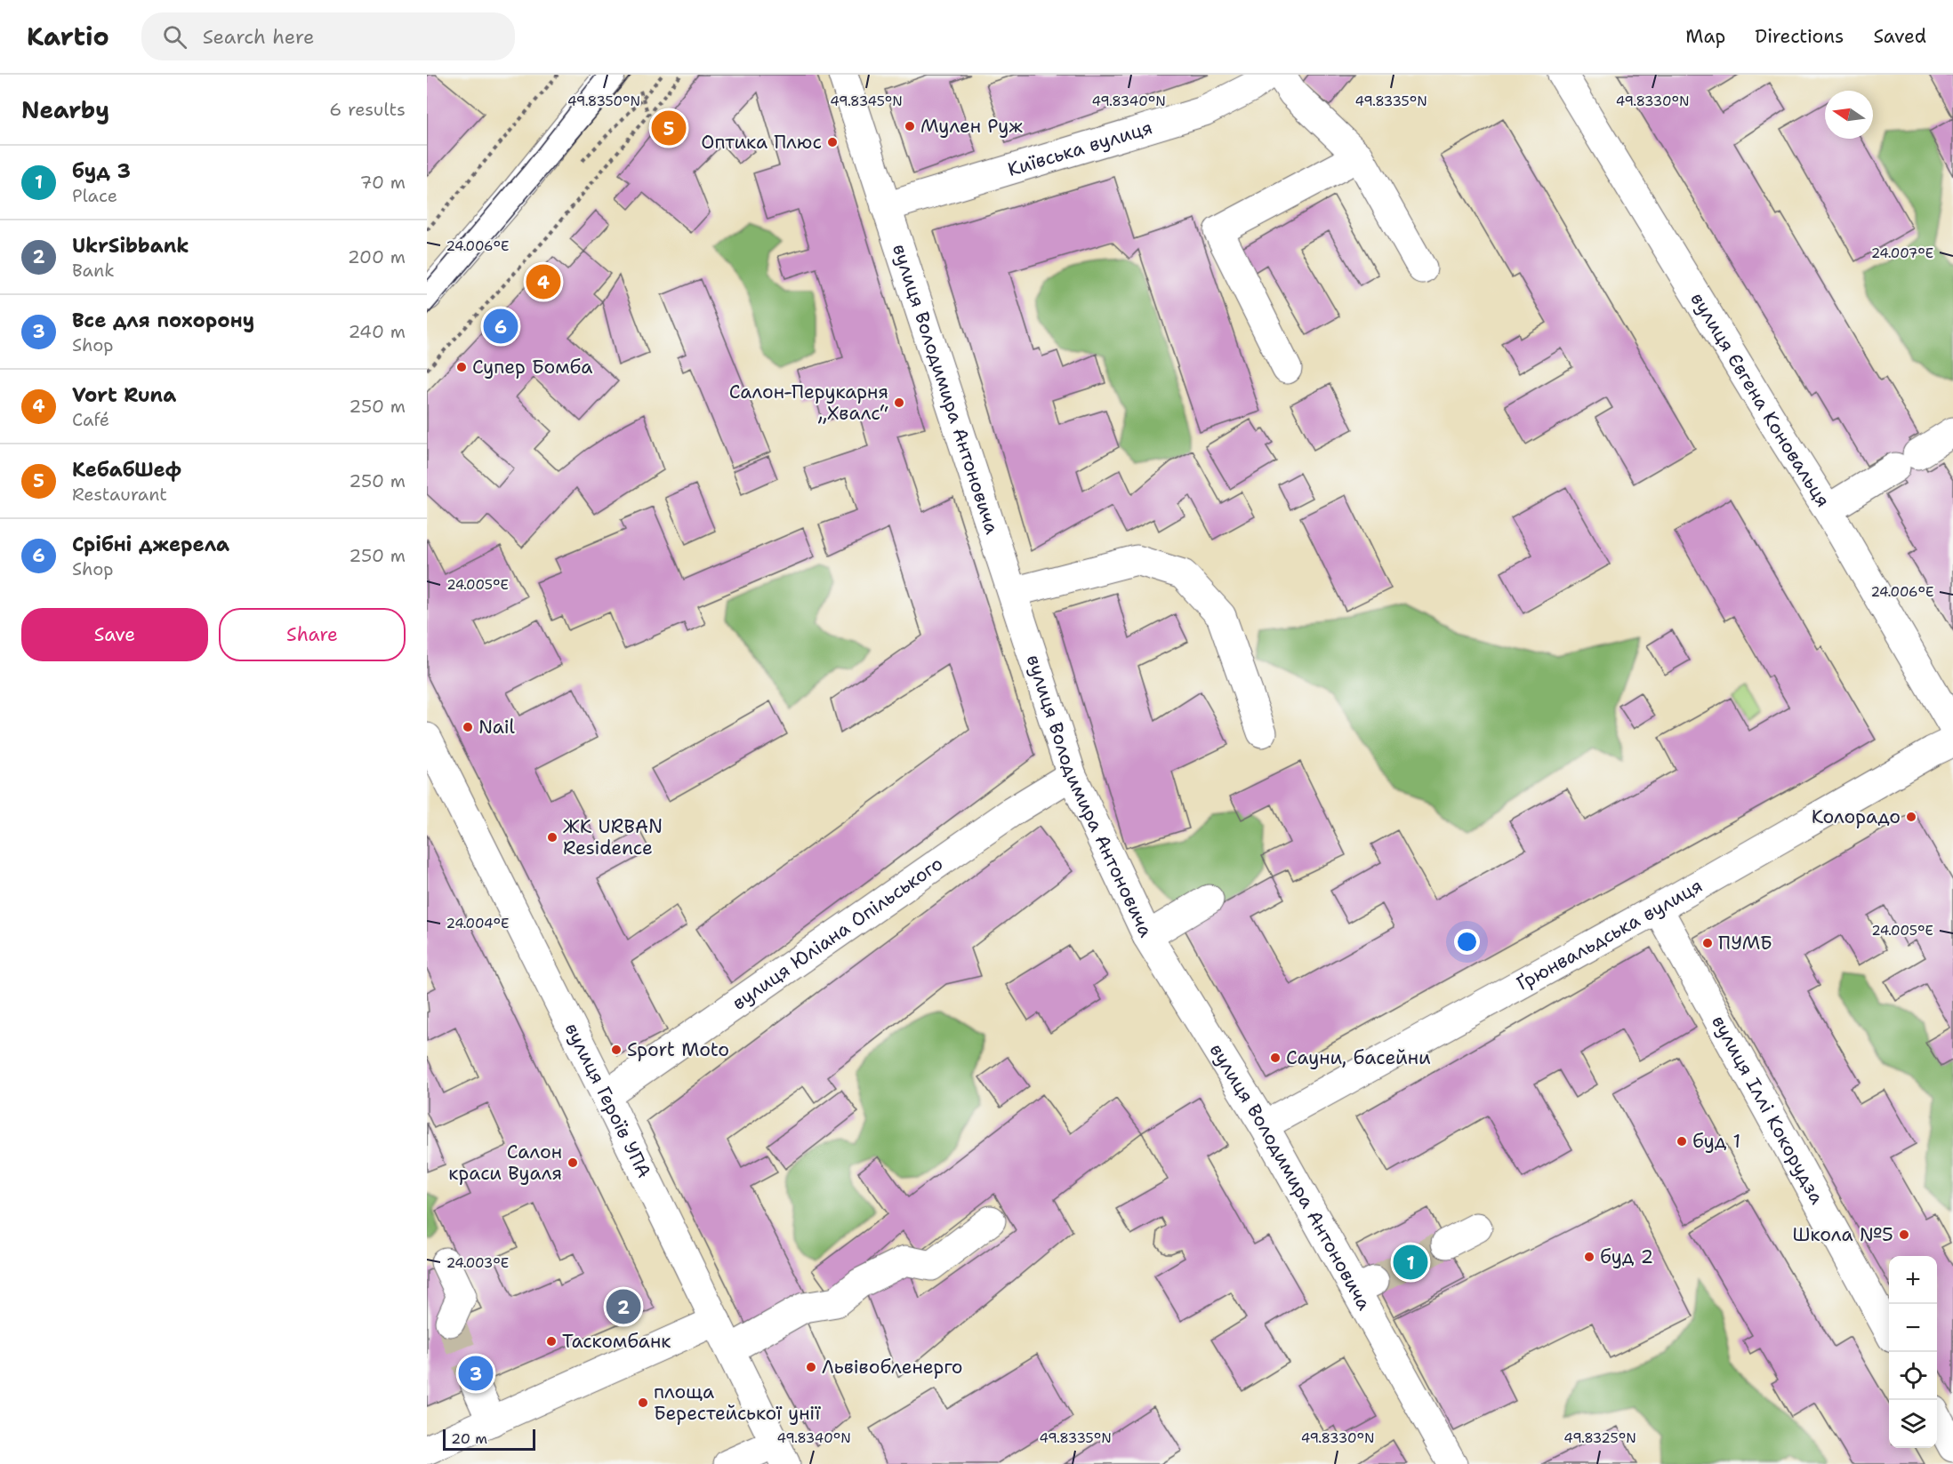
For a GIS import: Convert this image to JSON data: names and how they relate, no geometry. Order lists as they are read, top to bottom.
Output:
{
  "streets": {
    "street": [
      "Київська вулиця",
      "вулиця Володимира Антоновича",
      "вулиця Євгена Коновальця",
      "вулиця Юліана Опільського",
      "Ґрюнвальдська вулиця",
      "вулиця Героїв УПА",
      "вулиця Іллі Кокорудза"
    ]
  },
  "crossings": [
    ["Київська вулиця", "вулиця Володимира Антоновича"],
    ["вулиця Володимира Антоновича", "вулиця Юліана Опільського"],
    ["вулиця Володимира Антоновича", "Ґрюнвальдська вулиця"],
    ["вулиця Юліана Опільського", "вулиця Героїв УПА"],
    ["Ґрюнвальдська вулиця", "вулиця Іллі Кокорудза"]
  ],
  "places": [
    "Мулен Руж",
    "Оптика Плюс",
    "Супер Бомба",
    "Салон-Перукарня „Хвалс“",
    "Nail",
    "Колорадо",
    "ЖК URBAN Residence",
    "ПУМБ",
    "Sport Moto",
    "Сауни, басейни",
    "буд 1",
    "Салон краси Вуаля",
    "Школа №5",
    "буд 2",
    "Таскомбанк",
    "Львівобленерго",
    "площа Берестейської унії"
  ],
  "scale_bar": "20 m",
  "north": "left",
  "page": {
    "header": "Kartio",
    "search": "Search here",
    "nav": ["Map", "Directions", "Saved"],
    "heading": ["Nearby", "6 results"],
    "pins": [
      "5",
      "4",
      "6",
      "1",
      "2",
      "3"
    ],
    "list": [
      {
        "mark": "1",
        "name": "буд 3",
        "note": "Place",
        "value": "70 m"
      },
      {
        "mark": "2",
        "name": "UkrSibbank",
        "note": "Bank",
        "value": "200 m"
      },
      {
        "mark": "3",
        "name": "Все для похорону",
        "note": "Shop",
        "value": "240 m"
      },
      {
        "mark": "4",
        "name": "Vort Runa",
        "note": "Café",
        "value": "250 m"
      },
      {
        "mark": "5",
        "name": "КебабШеф",
        "note": "Restaurant",
        "value": "250 m"
      },
      {
        "mark": "6",
        "name": "Срібні джерела",
        "note": "Shop",
        "value": "250 m"
      }
    ],
    "buttons": ["Save", "Share"],
    "map_buttons": ["+", "−"],
    "scale": "20 m"
  },
  "coordinates": [
    "49.8350°N",
    "49.8345°N",
    "49.8340°N",
    "49.8335°N",
    "49.8330°N",
    "24.006°E",
    "24.007°E",
    "24.005°E",
    "24.004°E",
    "24.003°E",
    "49.8325°N"
  ]
}
